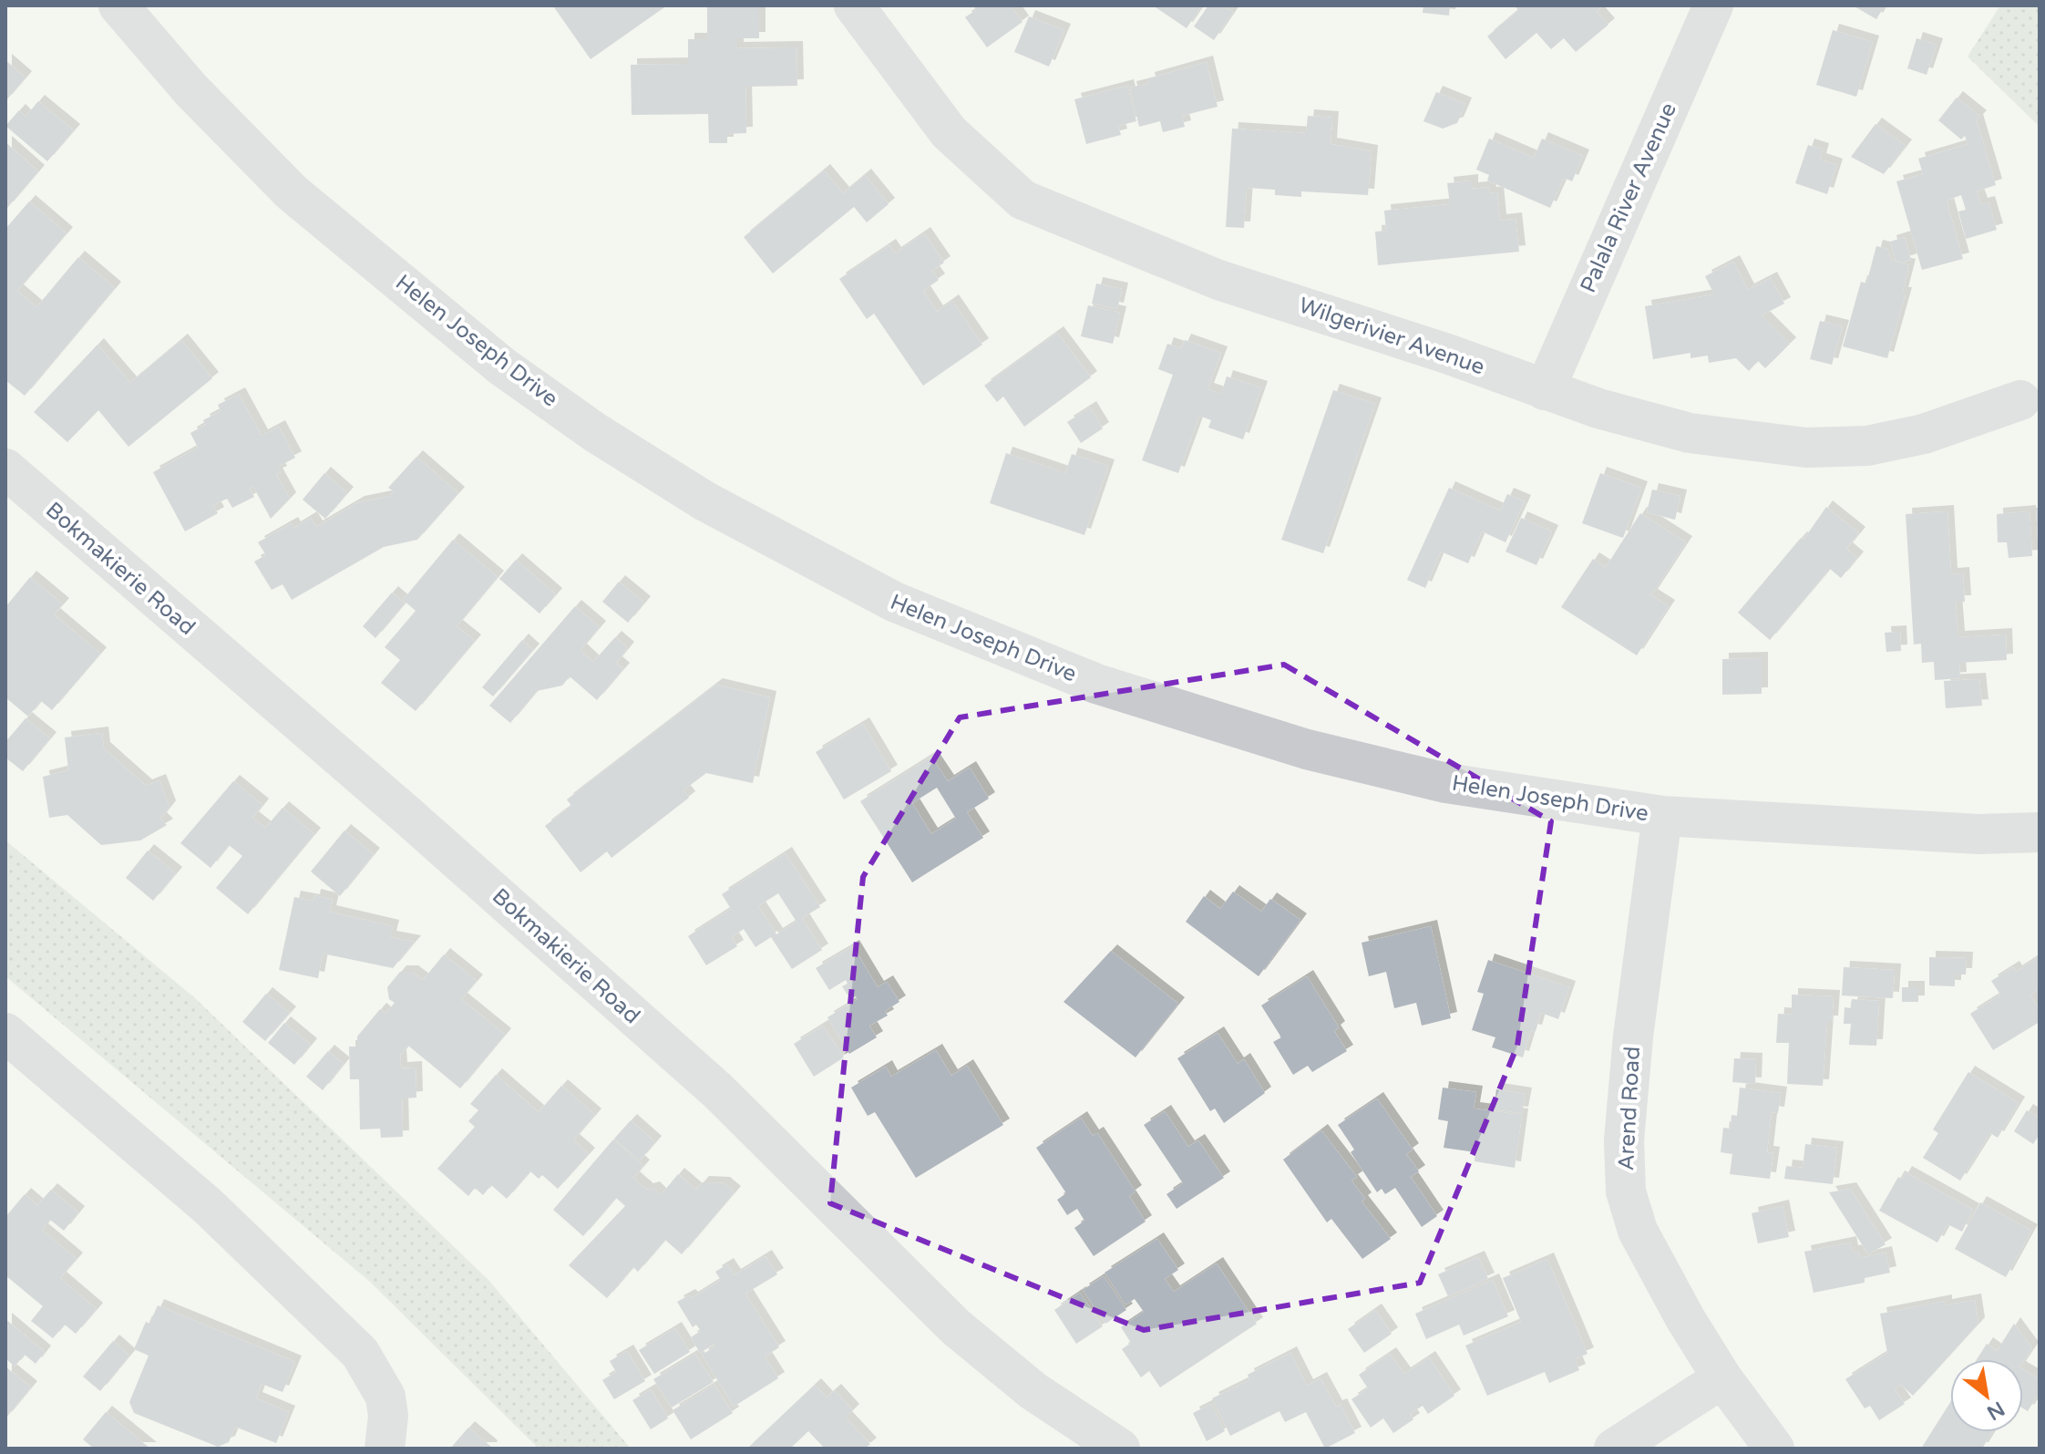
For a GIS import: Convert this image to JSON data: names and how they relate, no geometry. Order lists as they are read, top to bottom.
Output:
{
  "streets": {
    "street": [
      "Palala River Avenue",
      "Wilgerivier Avenue",
      "Helen Joseph Drive",
      "Bokmakierie Road",
      "Arend Road"
    ]
  },
  "crossings": [
    ["Palala River Avenue", "Wilgerivier Avenue"],
    ["Helen Joseph Drive", "Arend Road"]
  ],
  "north": "bottom right"
}
